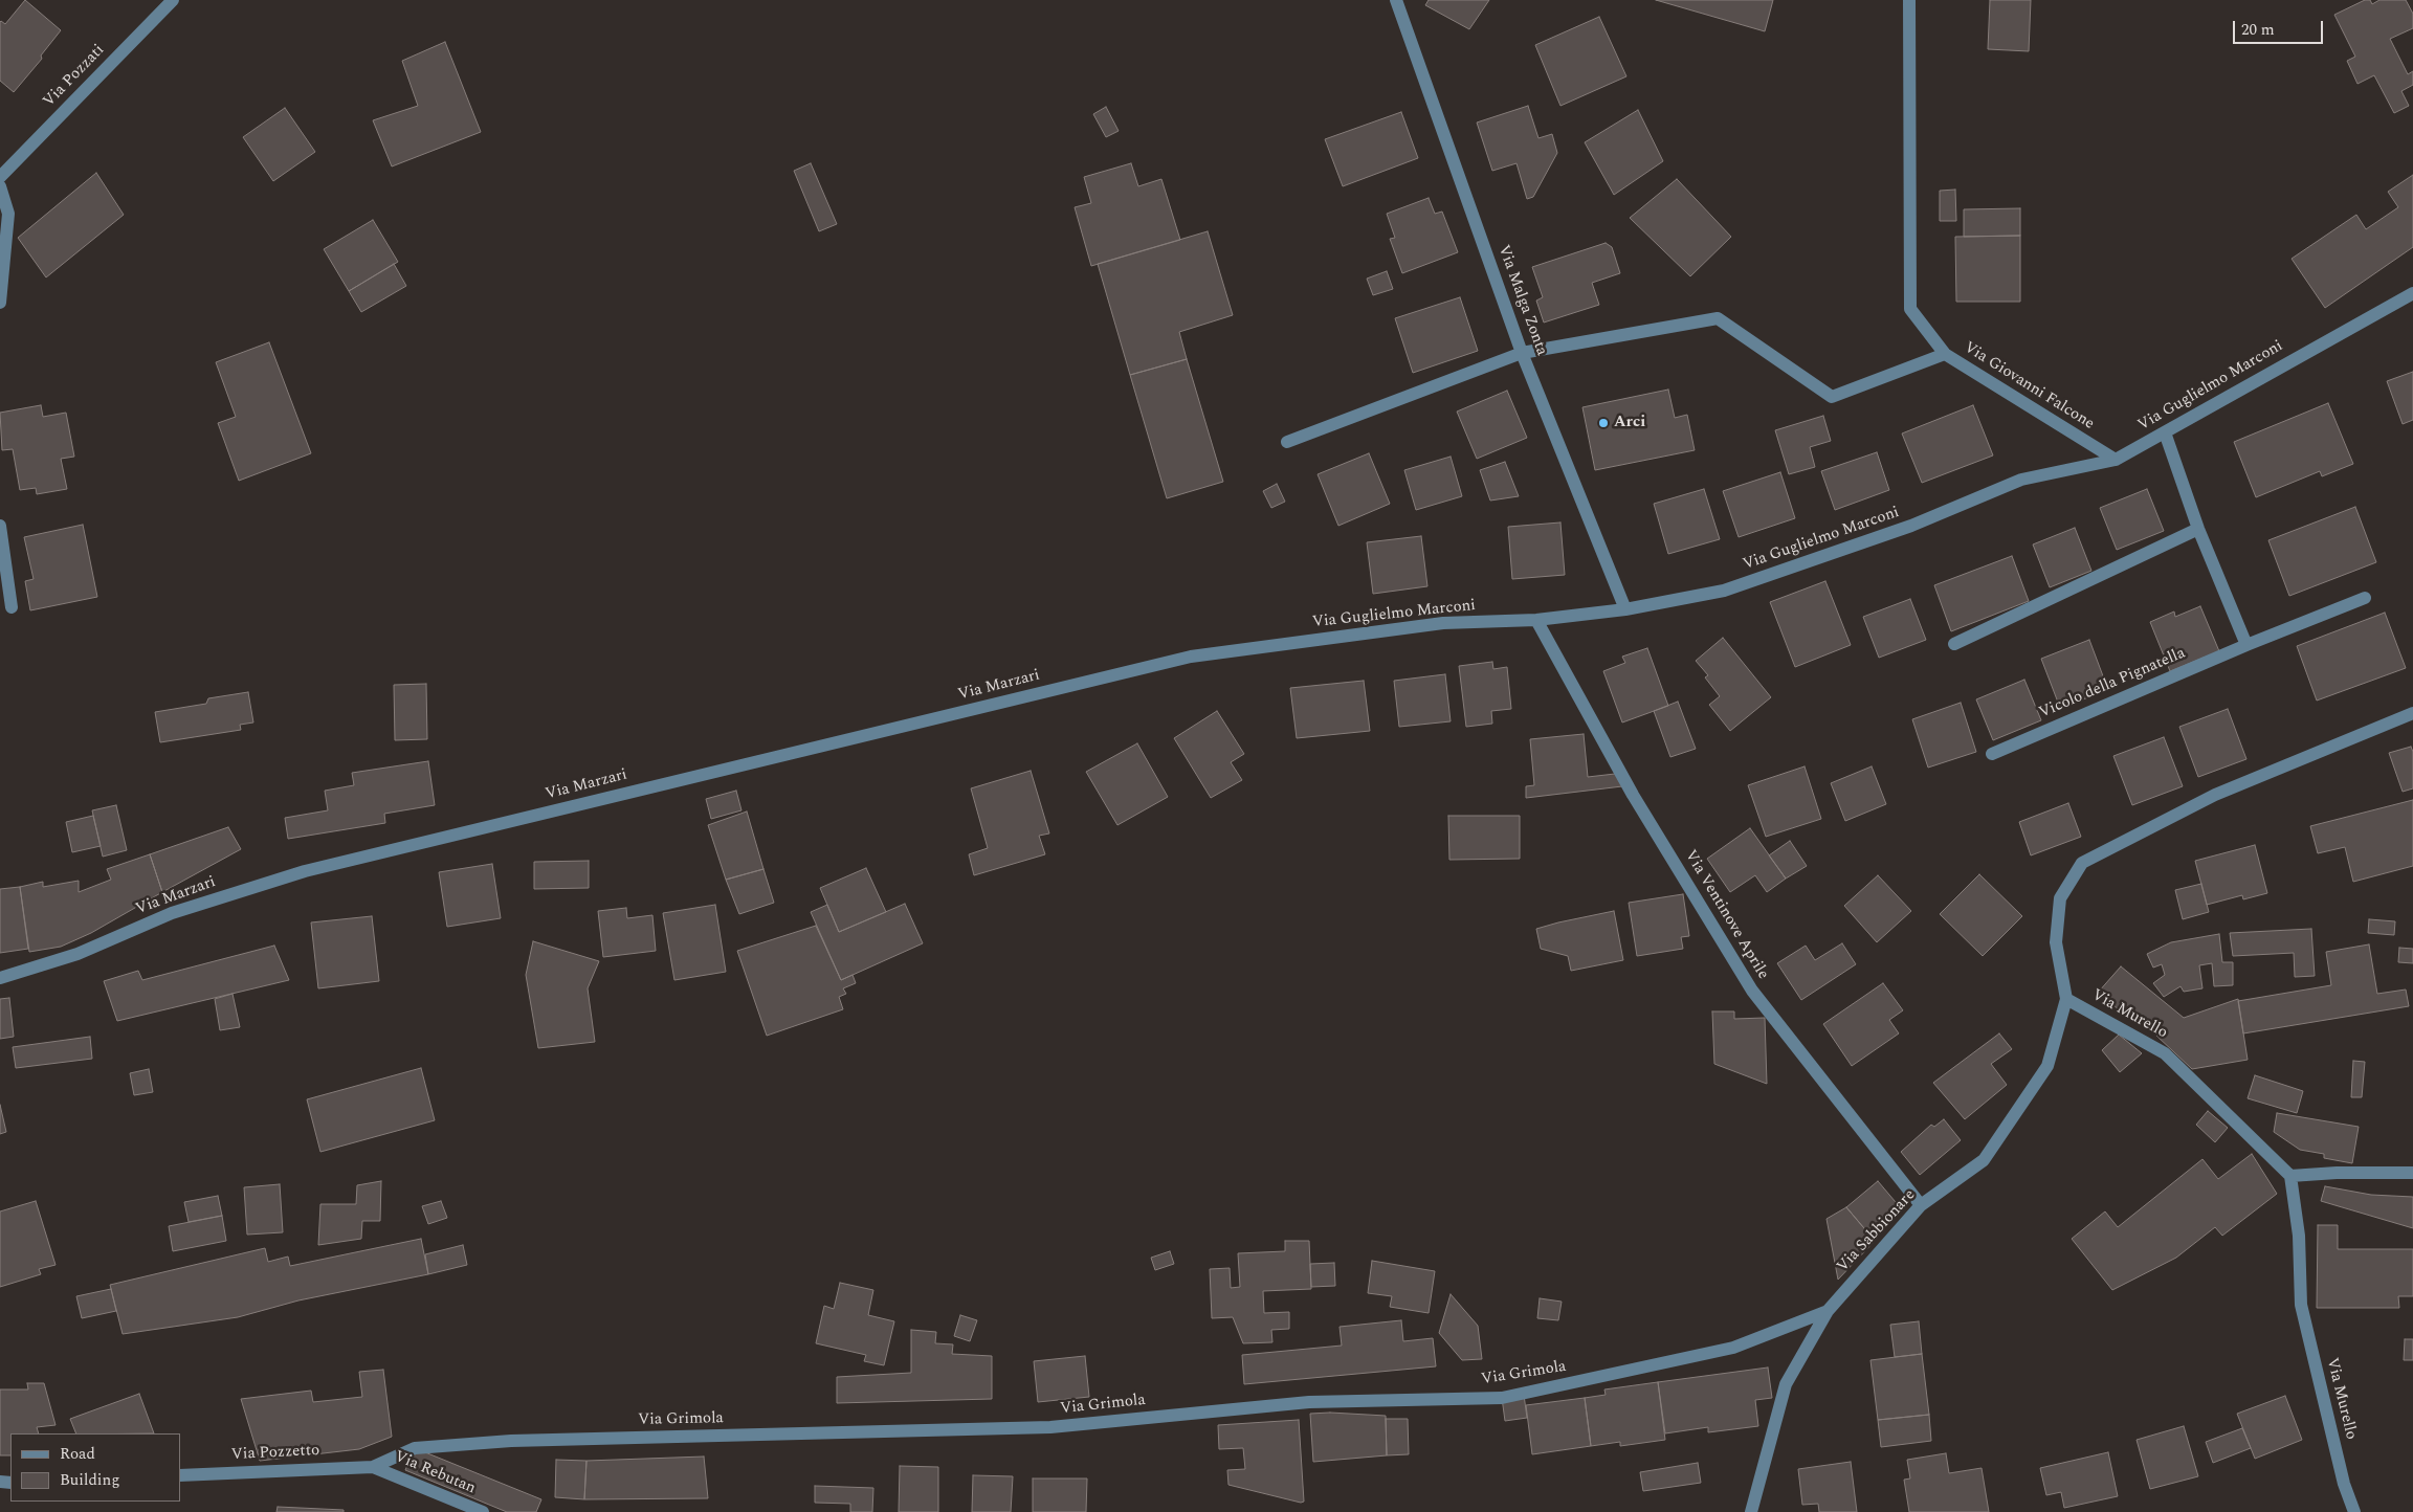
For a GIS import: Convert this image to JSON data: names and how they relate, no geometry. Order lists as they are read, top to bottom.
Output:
{
  "streets": {
    "street": [
      "Via Pozzati",
      "Via Malga Zonta",
      "Via Giovanni Falcone",
      "Via Guglielmo Marconi",
      "Vicolo della Pignatella",
      "Via Marzari",
      "Via Ventinove Aprile",
      "Via Murello",
      "Via Sabbionare",
      "Via Grimola",
      "Via Pozzetto",
      "Via Rebutan"
    ]
  },
  "crossings": [
    ["Via Malga Zonta", "Via Guglielmo Marconi"],
    ["Via Giovanni Falcone", "Via Guglielmo Marconi"],
    ["Via Guglielmo Marconi", "Via Marzari"],
    ["Via Guglielmo Marconi", "Via Ventinove Aprile"],
    ["Via Ventinove Aprile", "Via Sabbionare"],
    ["Via Murello", "Via Sabbionare"],
    ["Via Sabbionare", "Via Grimola"],
    ["Via Grimola", "Via Pozzetto"],
    ["Via Grimola", "Via Rebutan"],
    ["Via Pozzetto", "Via Rebutan"]
  ],
  "places": ["Arci"],
  "legend": ["Road", "Building"],
  "scale_bar": "20 m"
}
